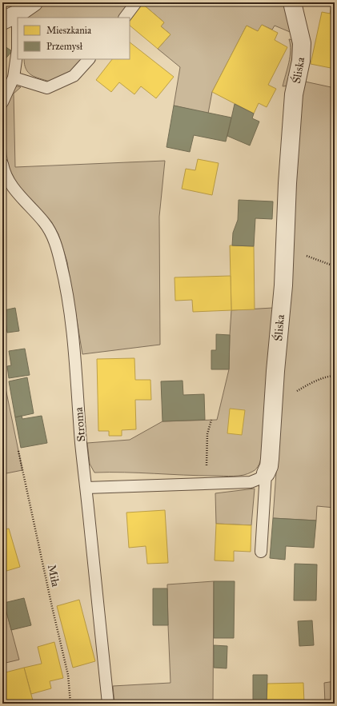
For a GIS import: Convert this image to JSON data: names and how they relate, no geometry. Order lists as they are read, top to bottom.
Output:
{
  "streets": {
    "street": ["Śliska"],
    "lane": ["Stroma"],
    "path": ["Miła"]
  },
  "legend": ["Mieszkania", "Przemysł"]
}
